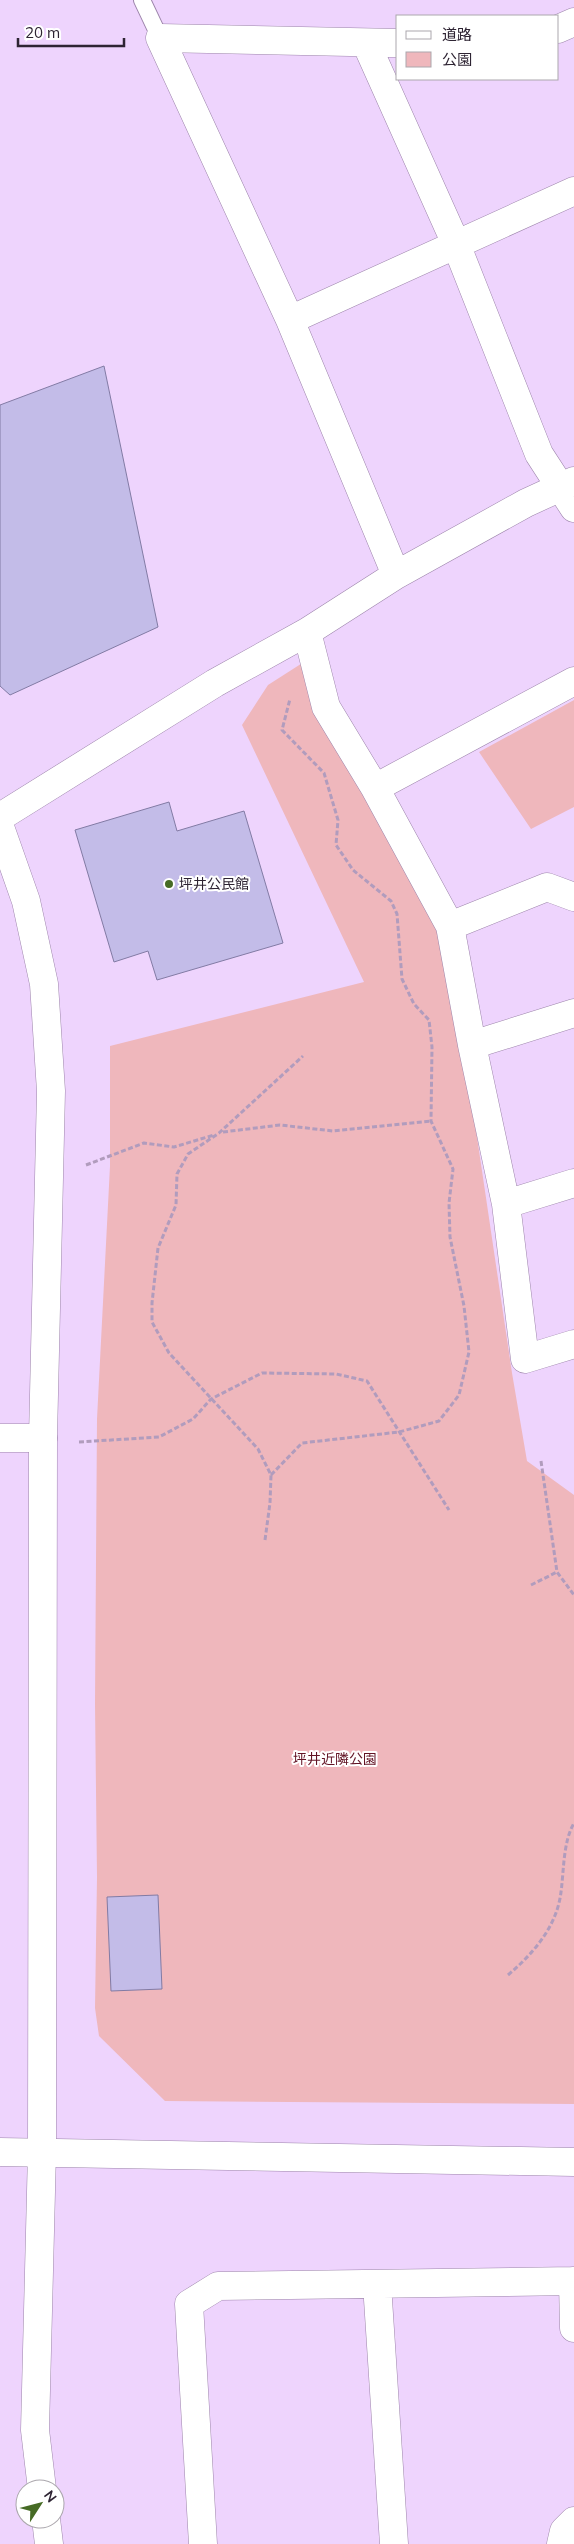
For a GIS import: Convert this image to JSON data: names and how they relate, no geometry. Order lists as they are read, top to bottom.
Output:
{
  "parks": ["坪井近隣公園"],
  "places": ["坪井公民館"],
  "legend": ["道路", "公園"],
  "scale_bar": "20 m",
  "north": "top right"
}
